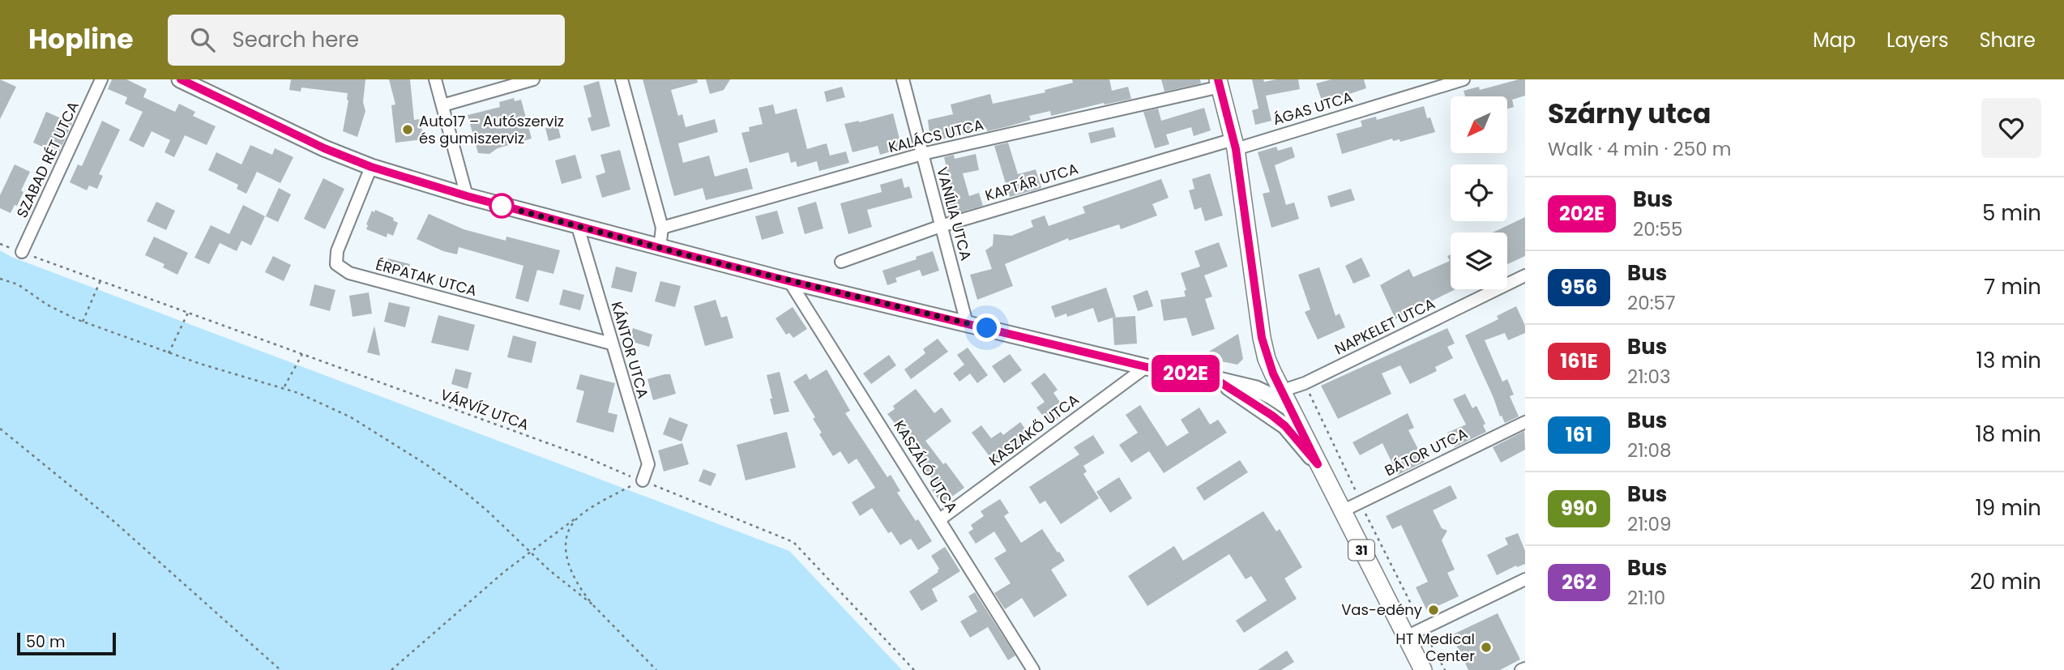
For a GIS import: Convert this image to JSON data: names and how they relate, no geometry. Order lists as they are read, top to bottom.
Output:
{
  "streets": {
    "main road": ["31"],
    "street": [
      "ÁGAS UTCA",
      "KALÁCS UTCA",
      "SZABAD RÉT UTCA",
      "KAPTÁR UTCA",
      "VANÍLIA UTCA",
      "ÉRPATAK UTCA",
      "NAPKELET UTCA",
      "KÁNTOR UTCA",
      "KASZAKŐ UTCA",
      "BÁTOR UTCA",
      "KASZÁLÓ UTCA"
    ],
    "path": ["VÁRVÍZ UTCA"]
  },
  "crossings": [
    ["ÁGAS UTCA", "KAPTÁR UTCA"],
    ["ÁGAS UTCA", "31"],
    ["KALÁCS UTCA", "VANÍLIA UTCA"],
    ["KALÁCS UTCA", "31"],
    ["SZABAD RÉT UTCA", "VÁRVÍZ UTCA"],
    ["KAPTÁR UTCA", "VANÍLIA UTCA"],
    ["KAPTÁR UTCA", "31"],
    ["ÉRPATAK UTCA", "KÁNTOR UTCA"],
    ["NAPKELET UTCA", "31"],
    ["KÁNTOR UTCA", "VÁRVÍZ UTCA"],
    ["KASZAKŐ UTCA", "KASZÁLÓ UTCA"],
    ["BÁTOR UTCA", "31"]
  ],
  "places": ["Auto17 – Autószerviz és gumiszerviz", "Vas-edény", "HT Medical Center"],
  "lines": ["bus line 202E"],
  "scale_bar": "50 m",
  "north": "bottom left",
  "page": {
    "header": "Hopline",
    "search": "Search here",
    "nav": ["Map", "Layers", "Share"],
    "on_map": "202E",
    "heading": ["Szárny utca", "Walk · 4 min · 250 m"],
    "list": [
      {
        "mark": "202E",
        "name": "Bus",
        "note": "20:55",
        "value": "5 min"
      },
      {
        "mark": "956",
        "name": "Bus",
        "note": "20:57",
        "value": "7 min"
      },
      {
        "mark": "161E",
        "name": "Bus",
        "note": "21:03",
        "value": "13 min"
      },
      {
        "mark": "161",
        "name": "Bus",
        "note": "21:08",
        "value": "18 min"
      },
      {
        "mark": "990",
        "name": "Bus",
        "note": "21:09",
        "value": "19 min"
      },
      {
        "mark": "262",
        "name": "Bus",
        "note": "21:10",
        "value": "20 min"
      }
    ],
    "scale": "50 m"
  }
}
